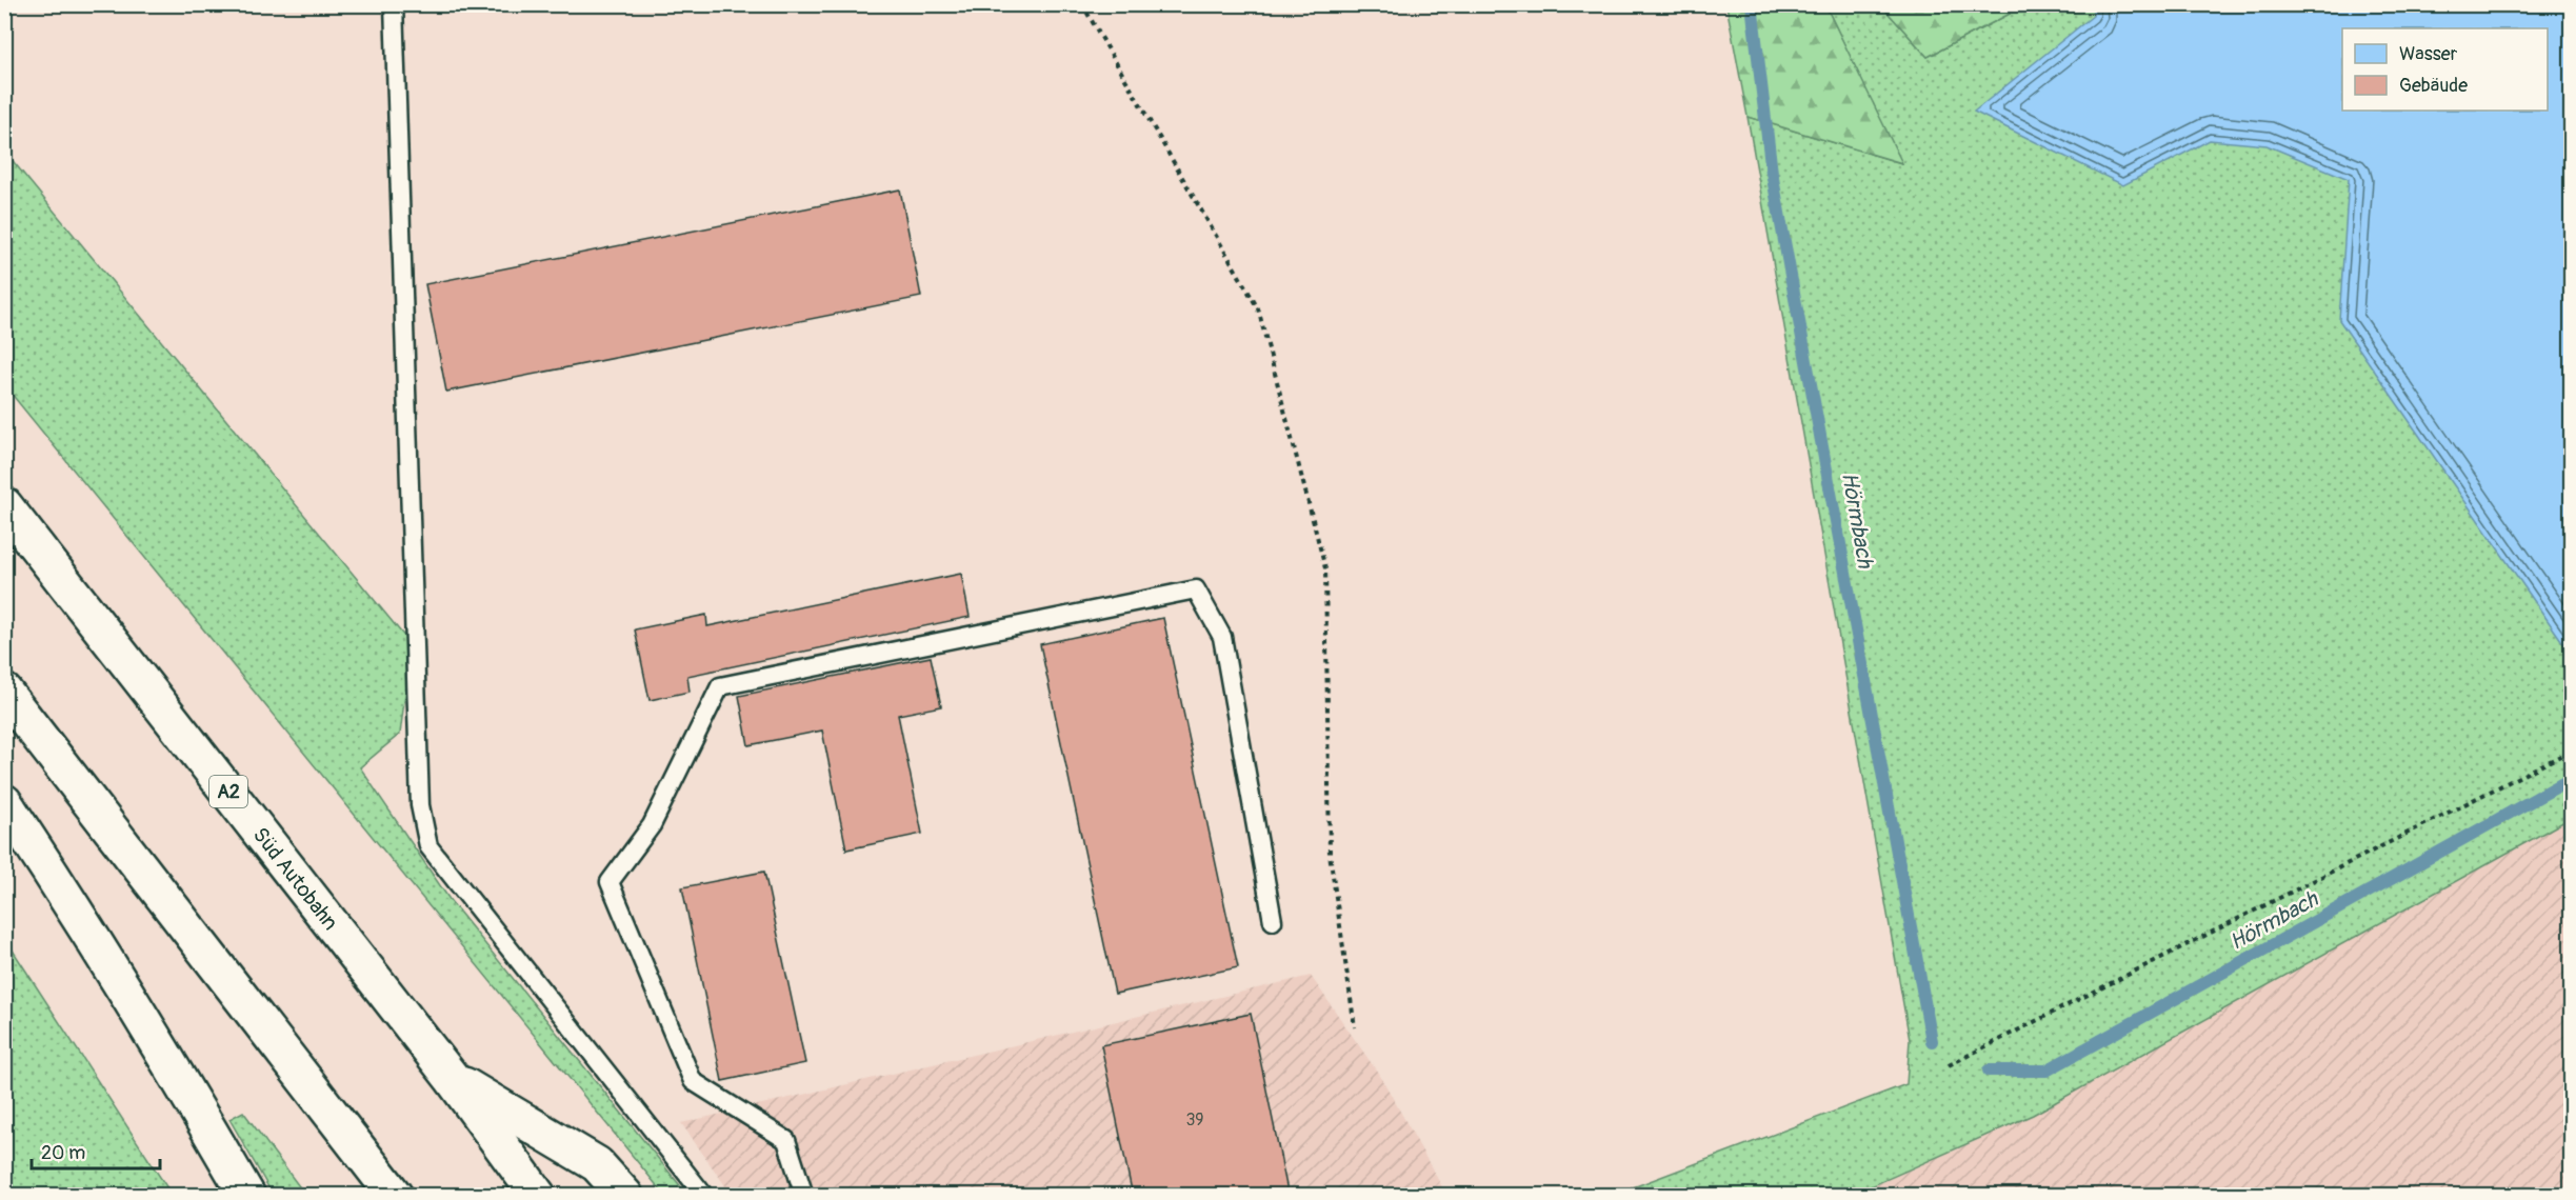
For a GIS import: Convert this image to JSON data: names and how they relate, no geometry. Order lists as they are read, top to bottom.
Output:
{
  "streets": {
    "highway": ["A2", "Süd Autobahn"]
  },
  "water": ["Hörmbach"],
  "house_numbers": ["39"],
  "legend": ["Wasser", "Gebäude"],
  "scale_bar": "20 m"
}
